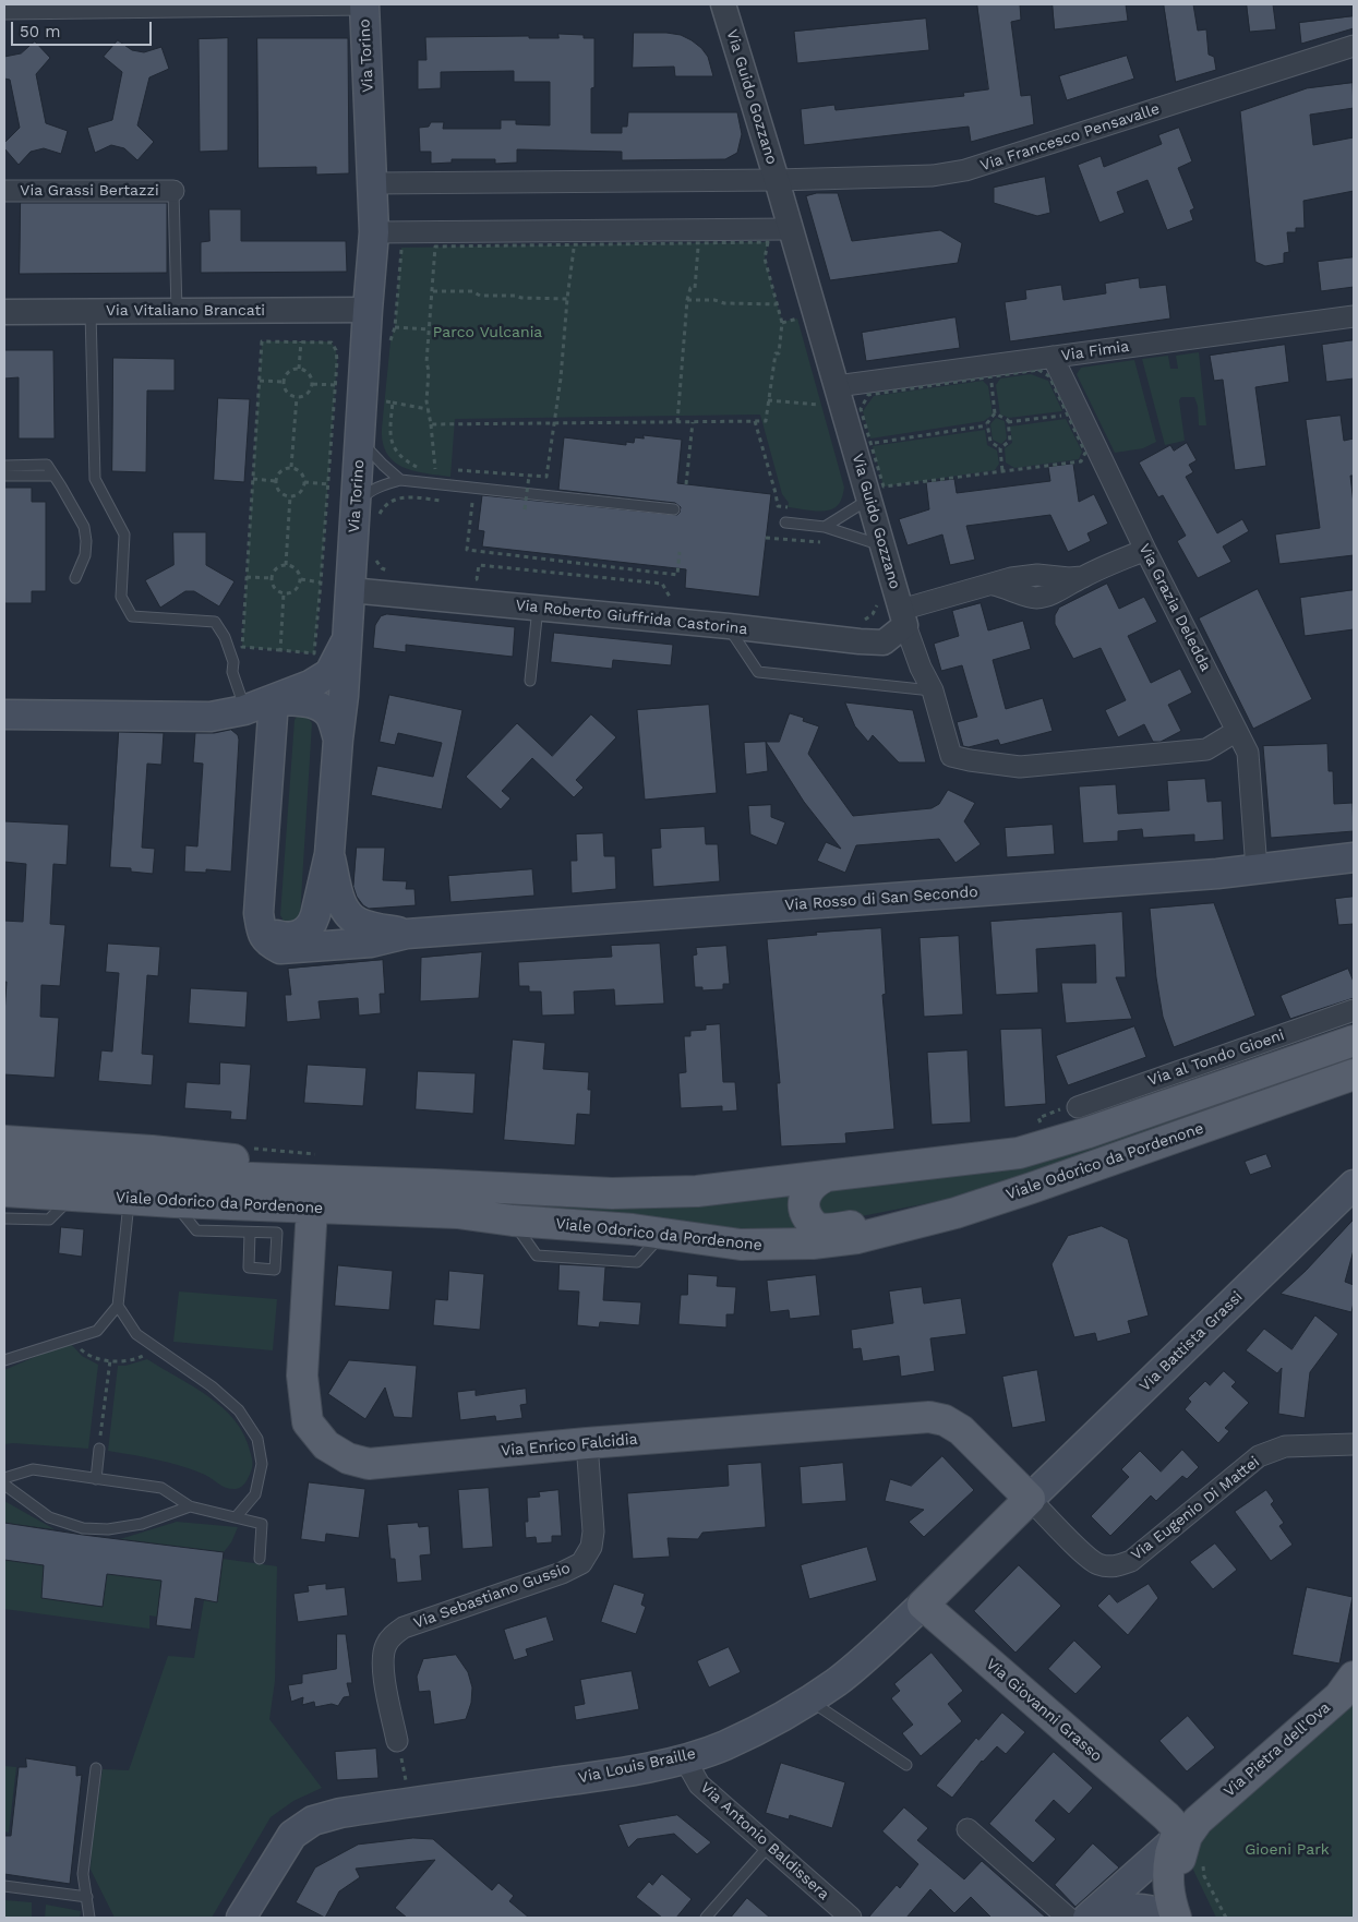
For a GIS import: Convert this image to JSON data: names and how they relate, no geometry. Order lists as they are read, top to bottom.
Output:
{
  "streets": {
    "main road": [
      "Via Torino",
      "Via Rosso di San Secondo",
      "Viale Odorico da Pordenone",
      "Via Battista Grassi",
      "Via Enrico Falcidia",
      "Via Giovanni Grasso",
      "Via Pietra dell'Ova",
      "Via Louis Braille"
    ],
    "street": [
      "Via Guido Gozzano",
      "Via Francesco Pensavalle",
      "Via Grassi Bertazzi",
      "Via Vitaliano Brancati",
      "Via Fimia",
      "Via Grazia Deledda",
      "Via Roberto Giuffrida Castorina",
      "Via al Tondo Gioeni",
      "Via Eugenio Di Mattei",
      "Via Sebastiano Gussio",
      "Via Antonio Baldissera"
    ]
  },
  "crossings": [
    ["Via Torino", "Via Francesco Pensavalle"],
    ["Via Torino", "Via Vitaliano Brancati"],
    ["Via Torino", "Via Roberto Giuffrida Castorina"],
    ["Via Guido Gozzano", "Via Francesco Pensavalle"],
    ["Via Guido Gozzano", "Via Fimia"],
    ["Via Guido Gozzano", "Via Grazia Deledda"],
    ["Via Guido Gozzano", "Via Roberto Giuffrida Castorina"],
    ["Via Fimia", "Via Grazia Deledda"],
    ["Via Grazia Deledda", "Via Rosso di San Secondo"],
    ["Viale Odorico da Pordenone", "Via Enrico Falcidia"],
    ["Via Battista Grassi", "Via Enrico Falcidia"],
    ["Via Battista Grassi", "Via Eugenio Di Mattei"],
    ["Via Battista Grassi", "Via Louis Braille"],
    ["Via Enrico Falcidia", "Via Eugenio Di Mattei"],
    ["Via Enrico Falcidia", "Via Sebastiano Gussio"],
    ["Via Enrico Falcidia", "Via Louis Braille"],
    ["Via Eugenio Di Mattei", "Via Louis Braille"],
    ["Via Giovanni Grasso", "Via Louis Braille"],
    ["Via Louis Braille", "Via Antonio Baldissera"]
  ],
  "parks": ["Parco Vulcania", "Gioeni Park"],
  "scale_bar": "50 m"
}
